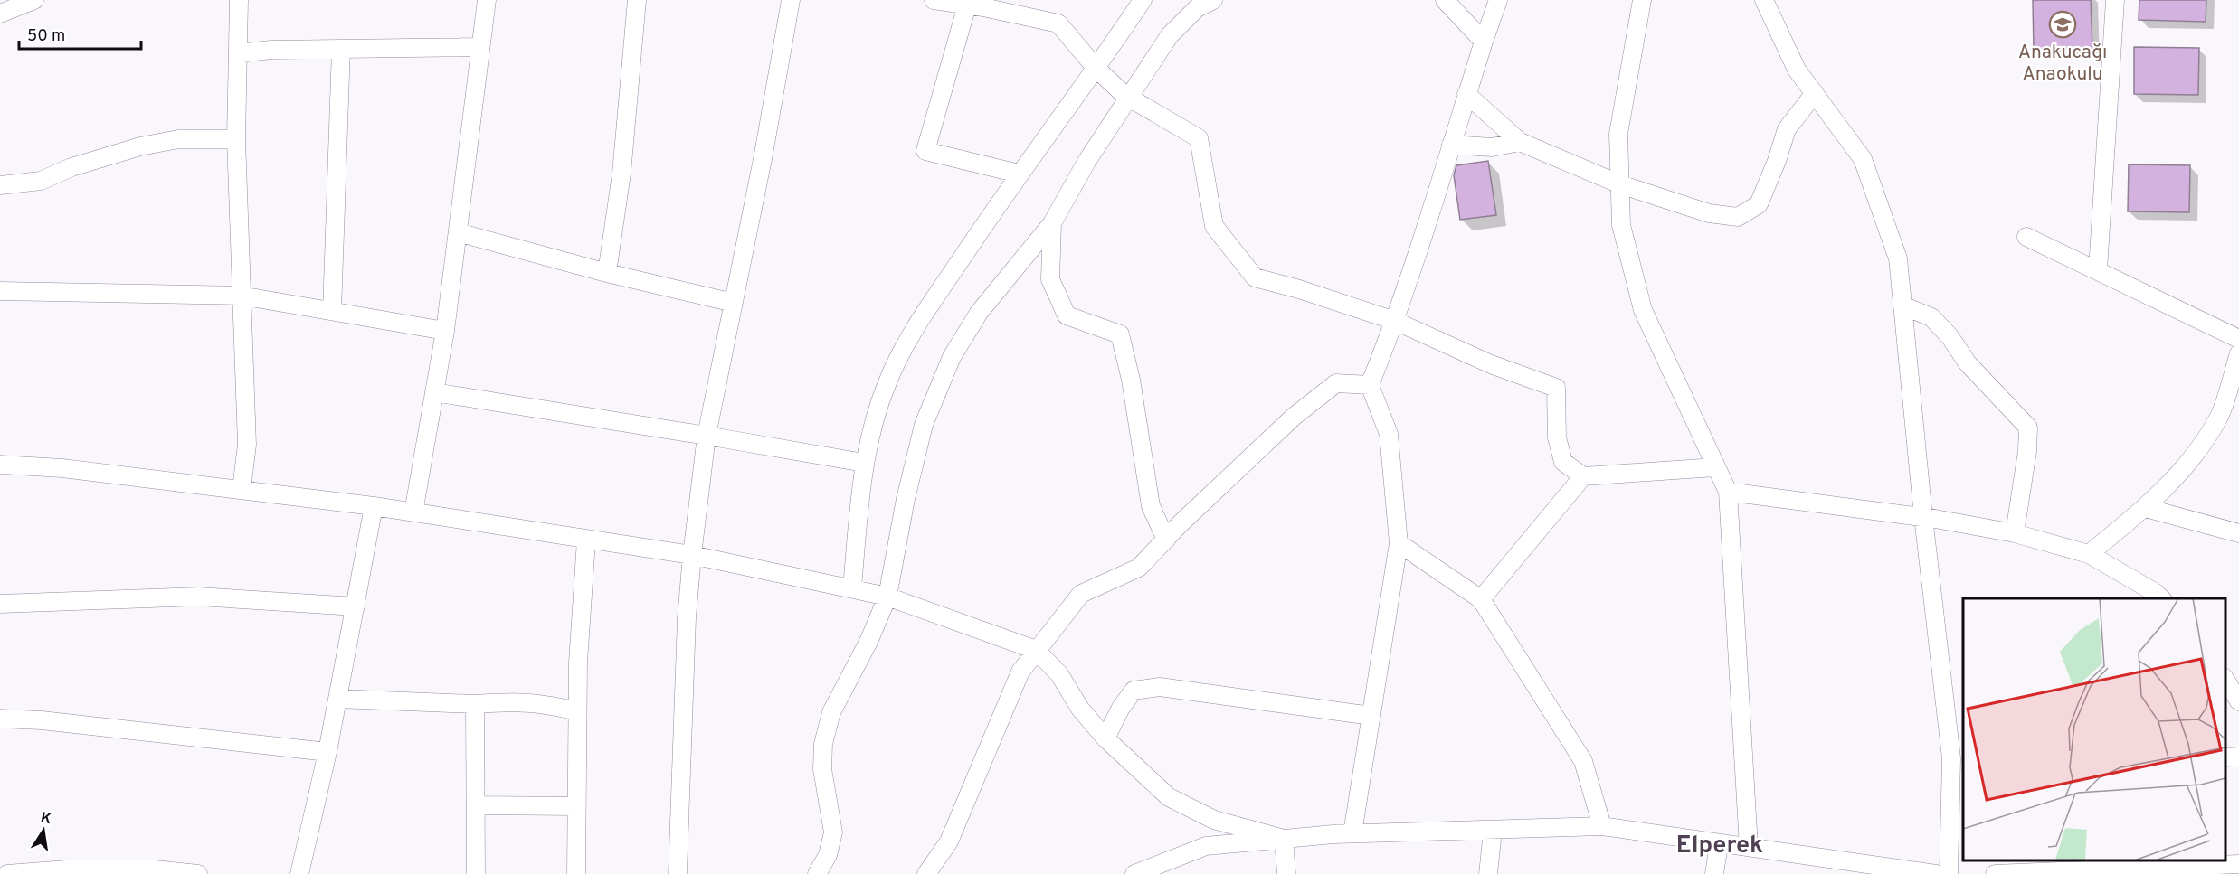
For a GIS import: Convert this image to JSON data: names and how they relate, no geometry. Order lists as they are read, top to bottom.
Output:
{
  "districts": ["Elperek"],
  "places": {
    "school or university": ["Anakucağı Anaokulu"]
  },
  "scale_bar": "50 m",
  "north": "top"
}
